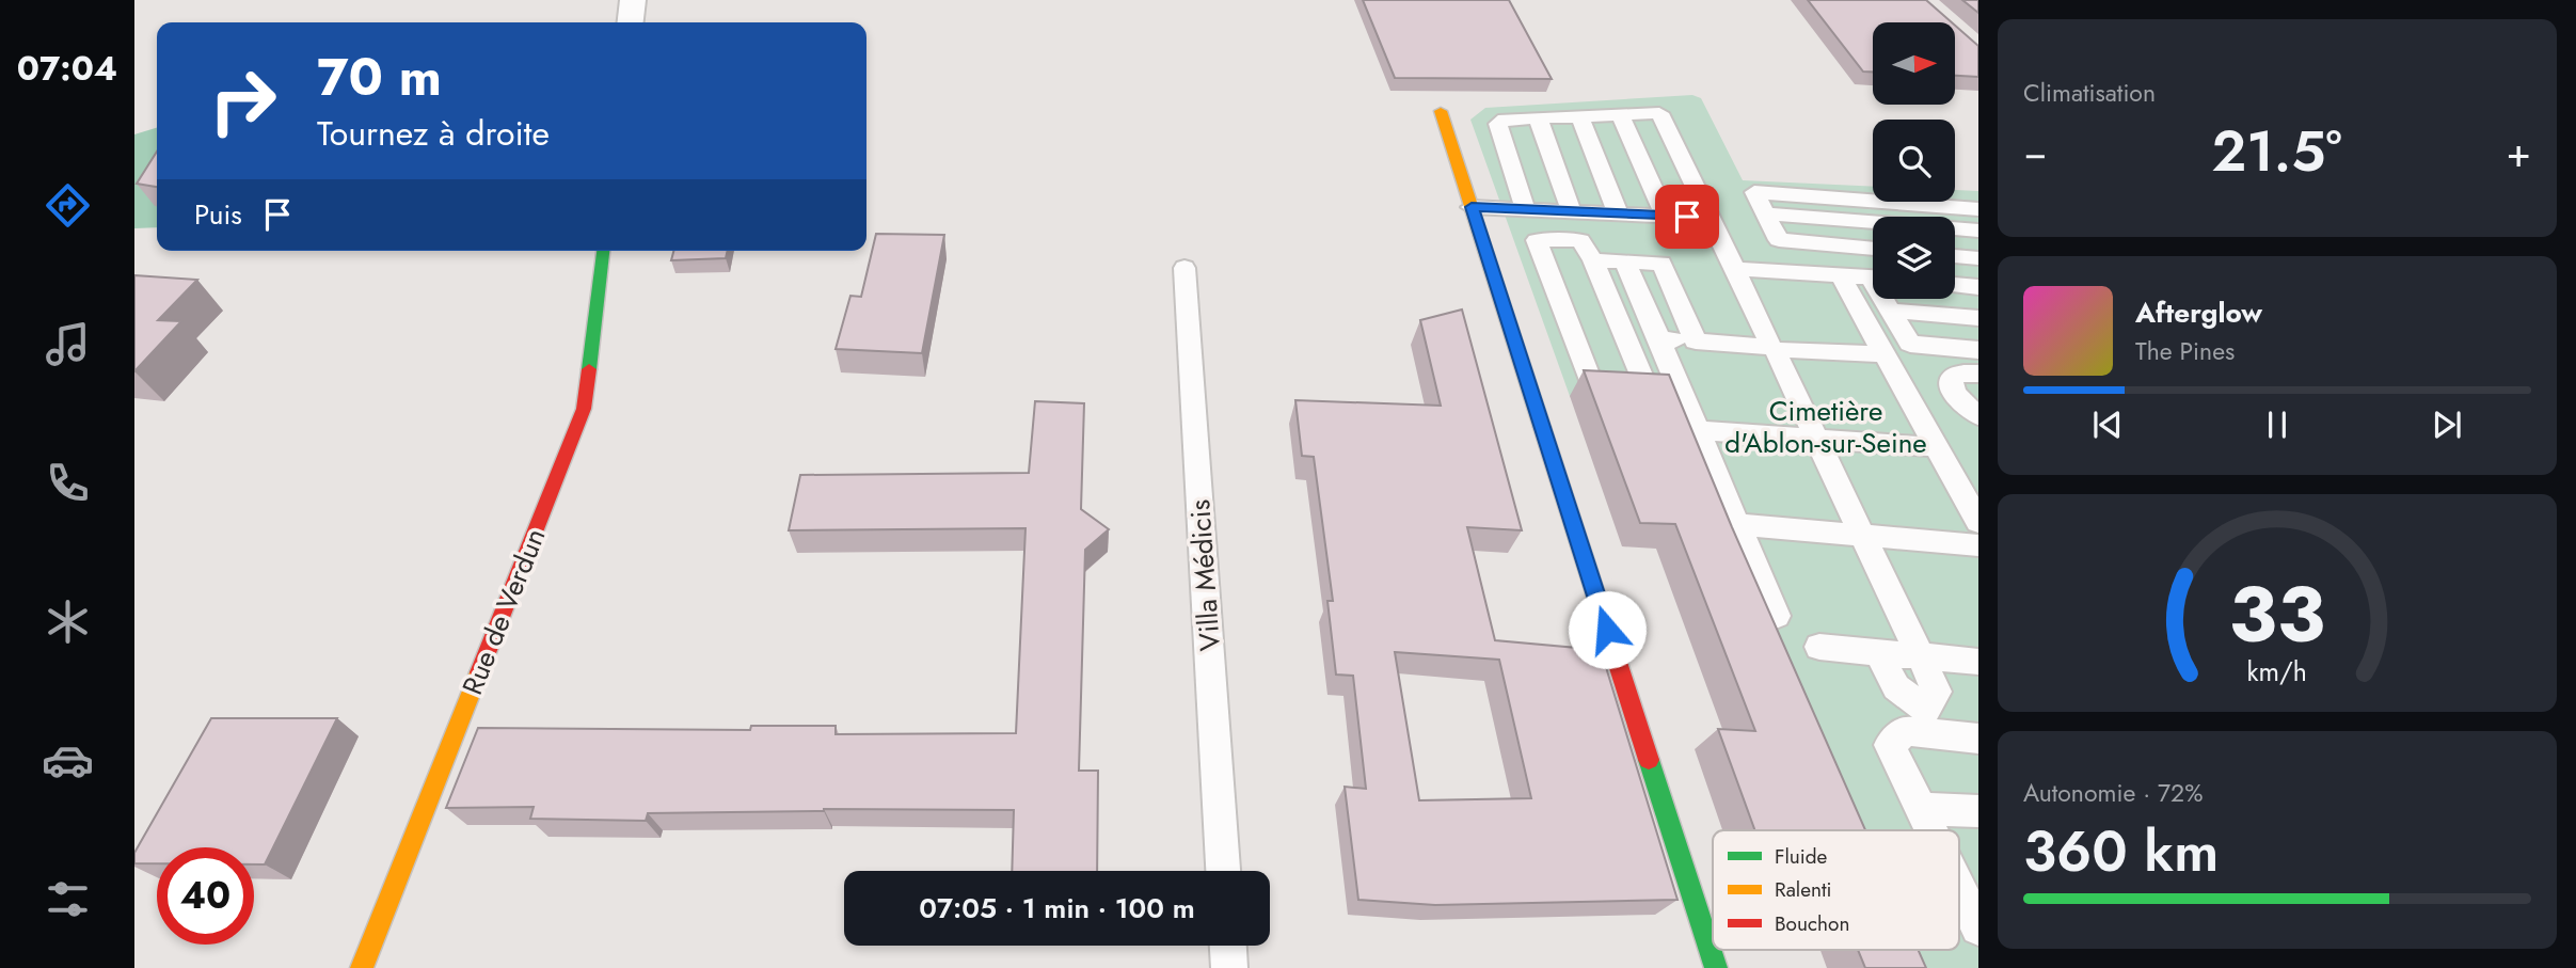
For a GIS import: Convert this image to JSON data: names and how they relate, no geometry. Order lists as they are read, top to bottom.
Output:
{
  "streets": {
    "street": ["Rue de Verdun"],
    "lane": ["Villa Médicis"]
  },
  "parks": ["Cimetière d'Ablon-sur-Seine"],
  "legend": ["Fluide", "Ralenti", "Bouchon"],
  "north": "right",
  "page": {
    "tabs": "07:04",
    "tile": [
      "Climatisation",
      ["Autonomie · 72%", "360 km"]
    ],
    "turn": ["70 m", "Tournez à droite"],
    "heat": ["−", "21.5°", "+"],
    "then": "Puis",
    "song": ["Afterglow", "The Pines"],
    "limit": "40",
    "trip": "07:05 · 1 min · 100 m",
    "gauge": ["33", "km/h"]
  }
}
